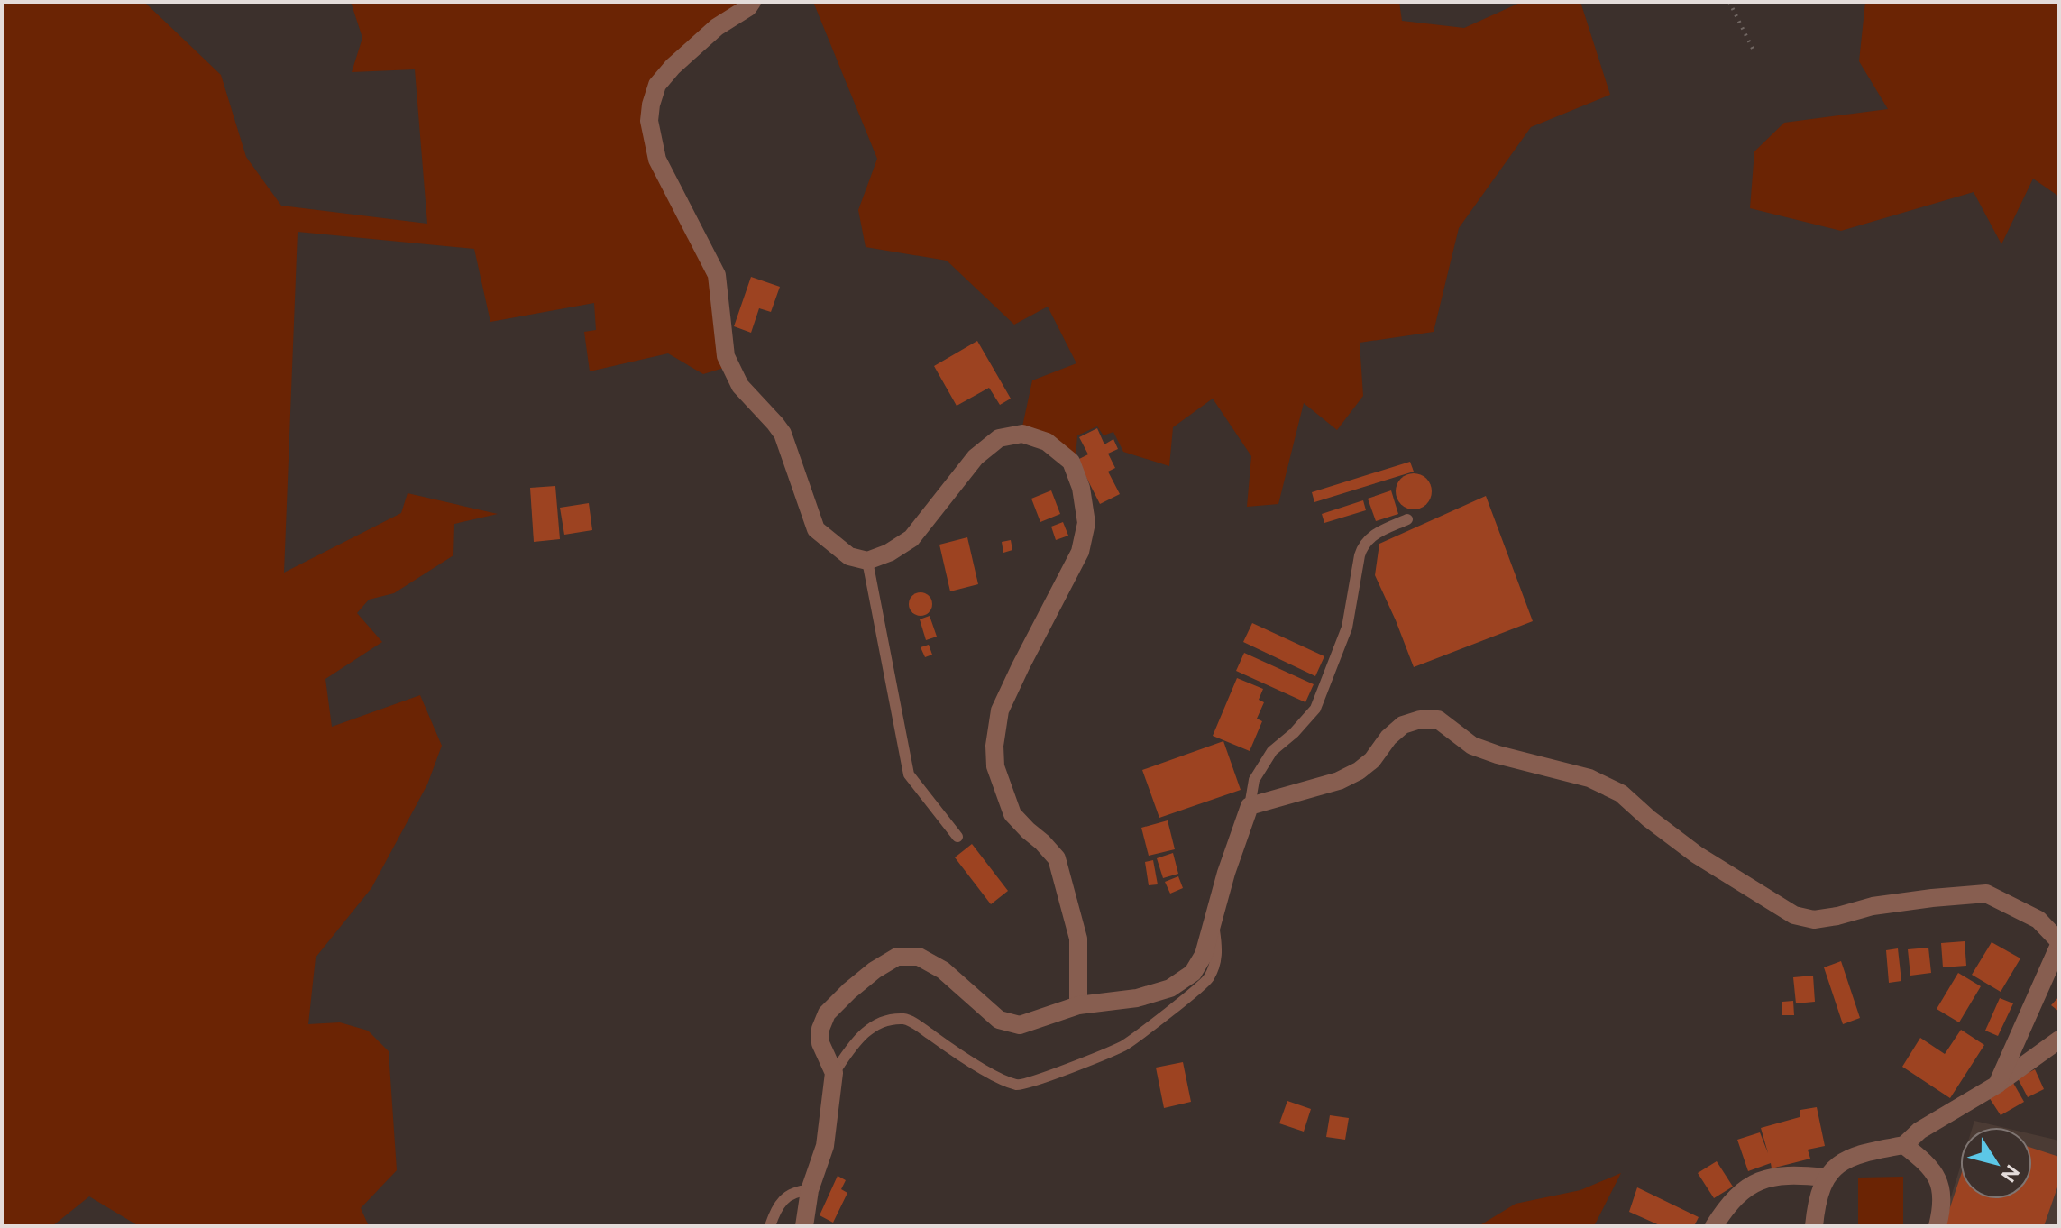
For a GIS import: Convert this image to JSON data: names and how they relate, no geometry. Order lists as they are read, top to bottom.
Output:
{
  "north": "bottom right"
}
